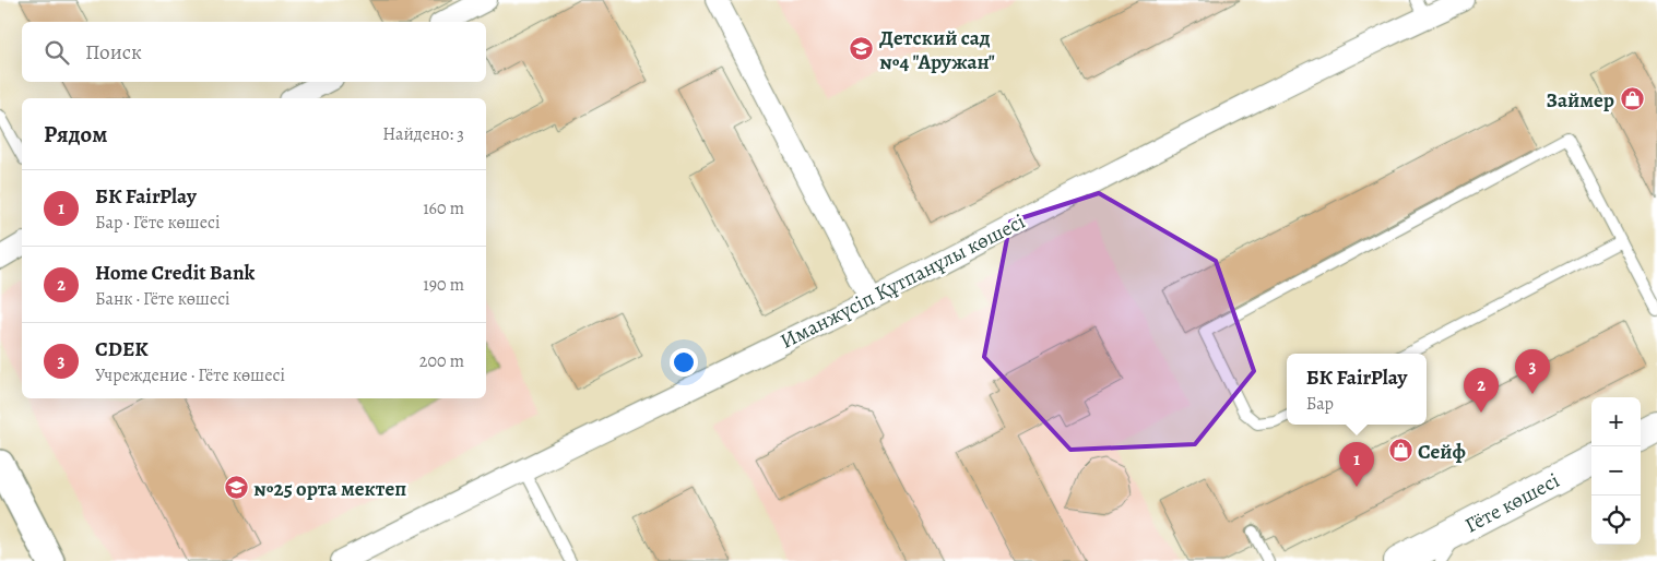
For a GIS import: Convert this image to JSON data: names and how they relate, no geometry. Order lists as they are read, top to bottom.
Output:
{
  "streets": {
    "main road": ["Гёте көшесі"],
    "street": ["Иманжүсіп Құтпанұлы көшесі"]
  },
  "places": {
    "school or university": ["Детский сад №4 \"Аружан\"", "№25 орта мектеп"],
    "shop": ["Займер", "Сейф"]
  },
  "page": {
    "search": "Поиск",
    "heading": ["Рядом", "Найдено: 3"],
    "list": [
      {
        "mark": "1",
        "name": "БК FairPlay",
        "note": "Бар · Гёте көшесі",
        "value": "160 m"
      },
      {
        "mark": "2",
        "name": "Home Credit Bank",
        "note": "Банк · Гёте көшесі",
        "value": "190 m"
      },
      {
        "mark": "3",
        "name": "CDEK",
        "note": "Учреждение · Гёте көшесі",
        "value": "200 m"
      }
    ],
    "pins": ["3", "2", "1"],
    "popup": ["БК FairPlay", "Бар"],
    "map_buttons": ["+", "−"]
  }
}
